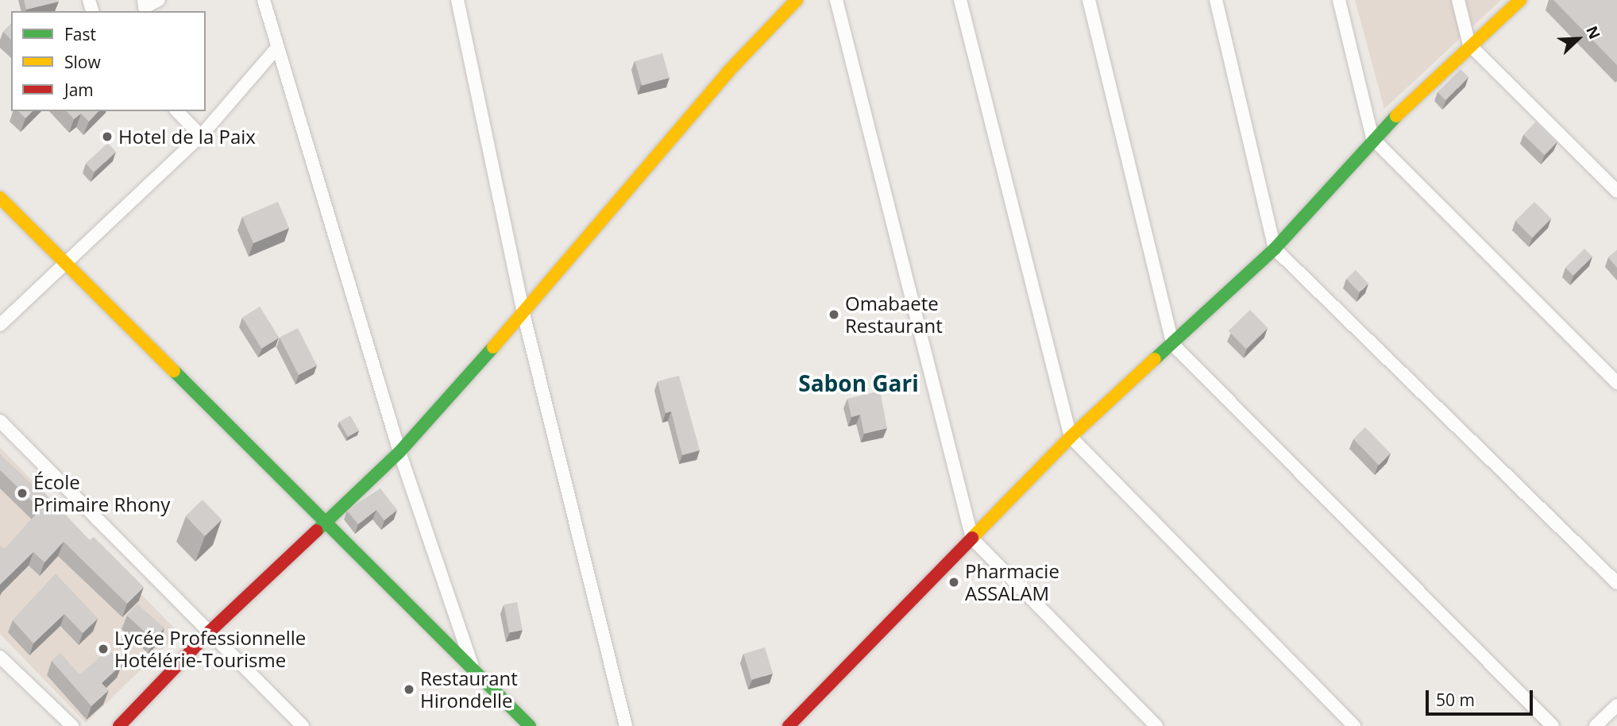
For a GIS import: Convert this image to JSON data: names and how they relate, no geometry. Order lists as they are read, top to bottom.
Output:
{
  "districts": ["Sabon Gari"],
  "places": [
    "Hotel de la Paix",
    "Omabaete Restaurant",
    "École Primaire Rhony",
    "Pharmacie ASSALAM",
    "Lycée Professionnelle Hotélérie-Tourisme",
    "Restaurant Hirondelle"
  ],
  "legend": ["Fast", "Slow", "Jam"],
  "scale_bar": "50 m",
  "north": "top right"
}
